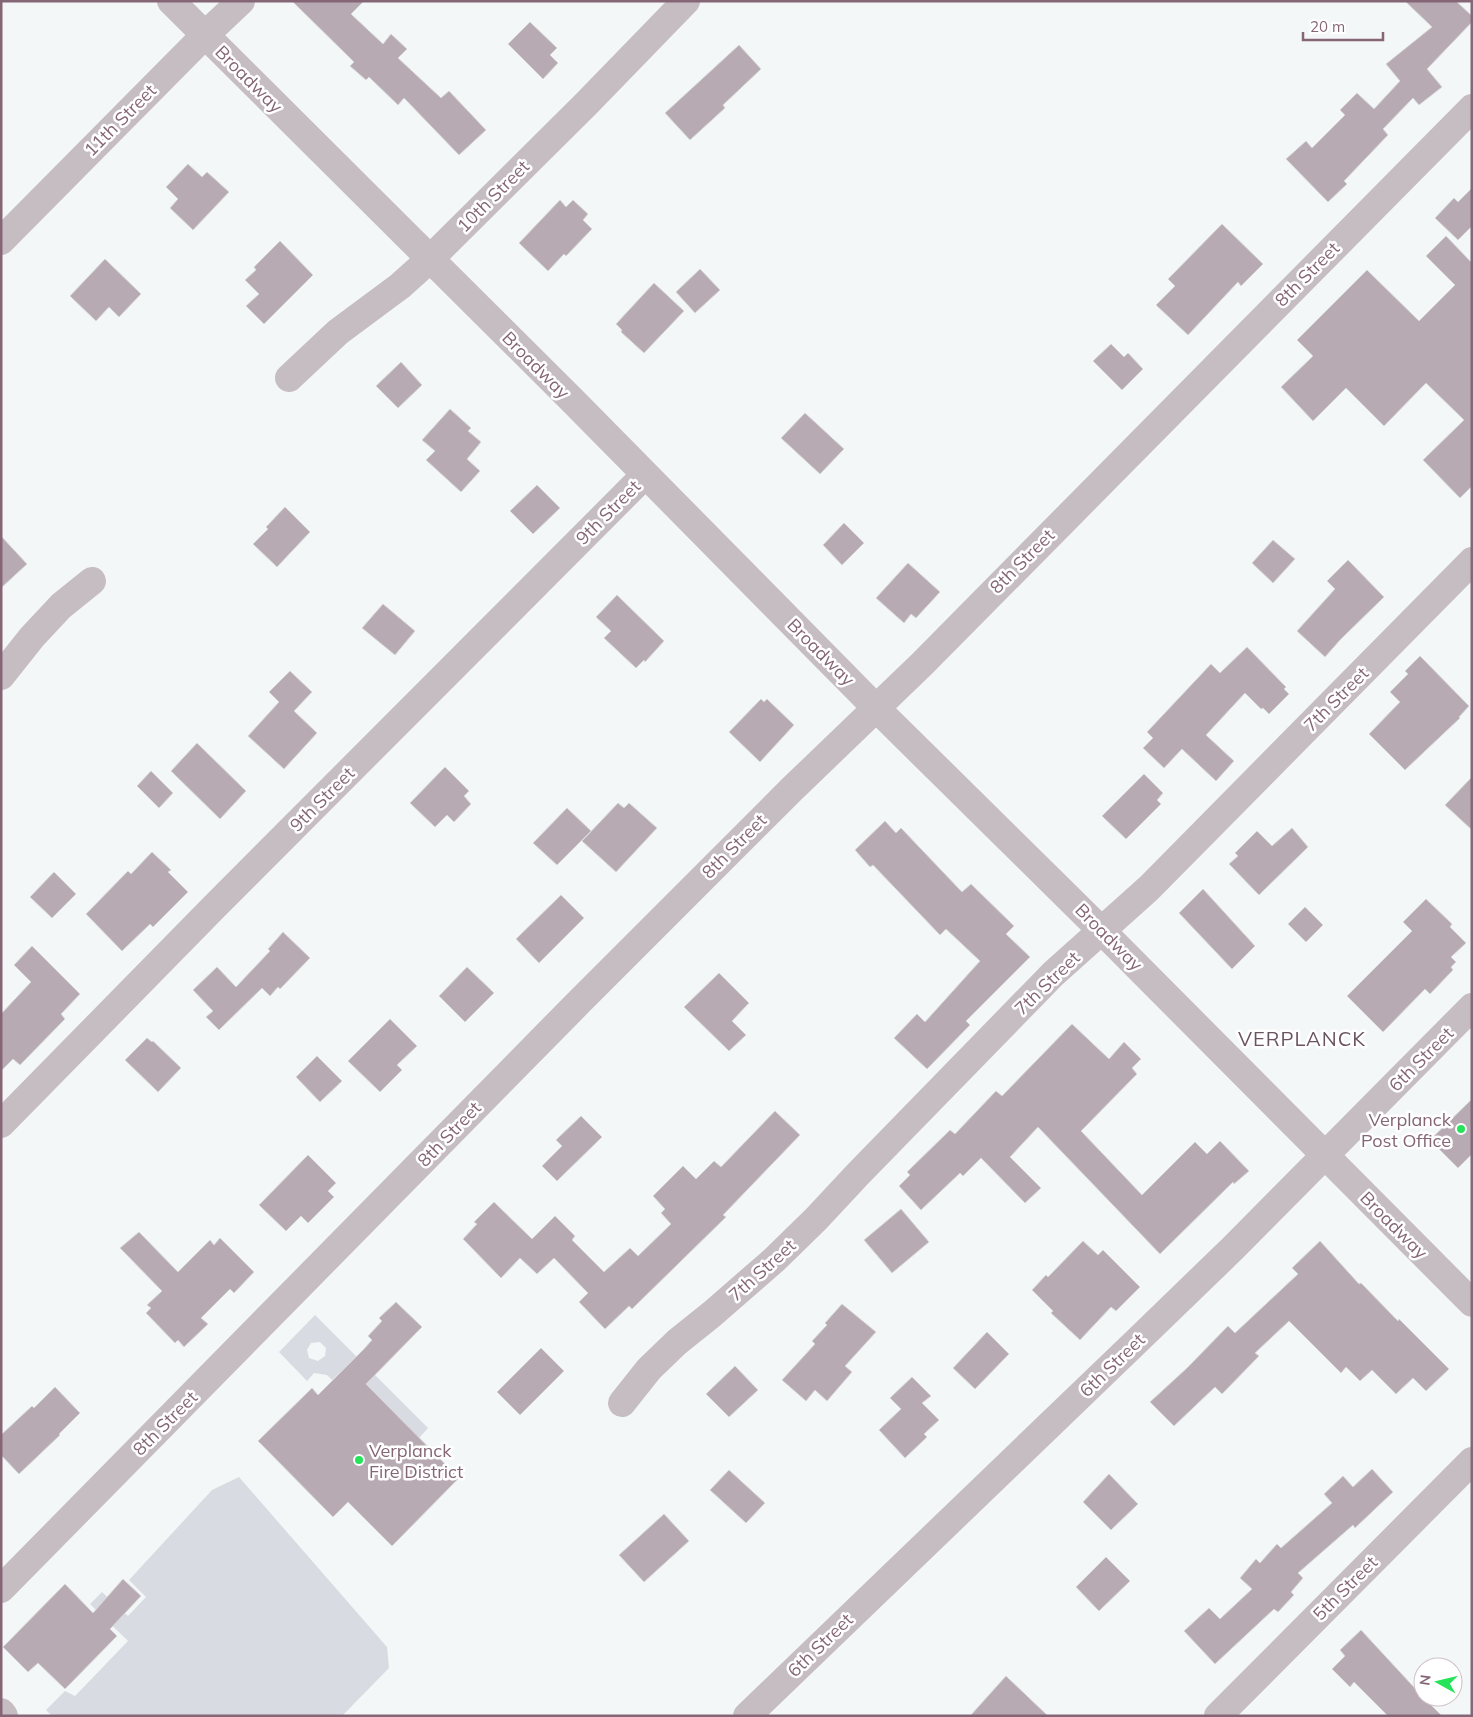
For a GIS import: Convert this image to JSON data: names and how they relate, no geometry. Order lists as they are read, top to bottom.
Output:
{
  "streets": {
    "street": [
      "Broadway",
      "11th Street",
      "10th Street",
      "8th Street",
      "9th Street",
      "7th Street",
      "6th Street",
      "5th Street"
    ]
  },
  "crossings": [
    ["Broadway", "11th Street"],
    ["Broadway", "10th Street"],
    ["Broadway", "8th Street"],
    ["Broadway", "9th Street"],
    ["Broadway", "7th Street"],
    ["Broadway", "6th Street"]
  ],
  "districts": ["VERPLANCK"],
  "places": ["Verplanck Post Office", "Verplanck Fire District"],
  "scale_bar": "20 m",
  "north": "left"
}
